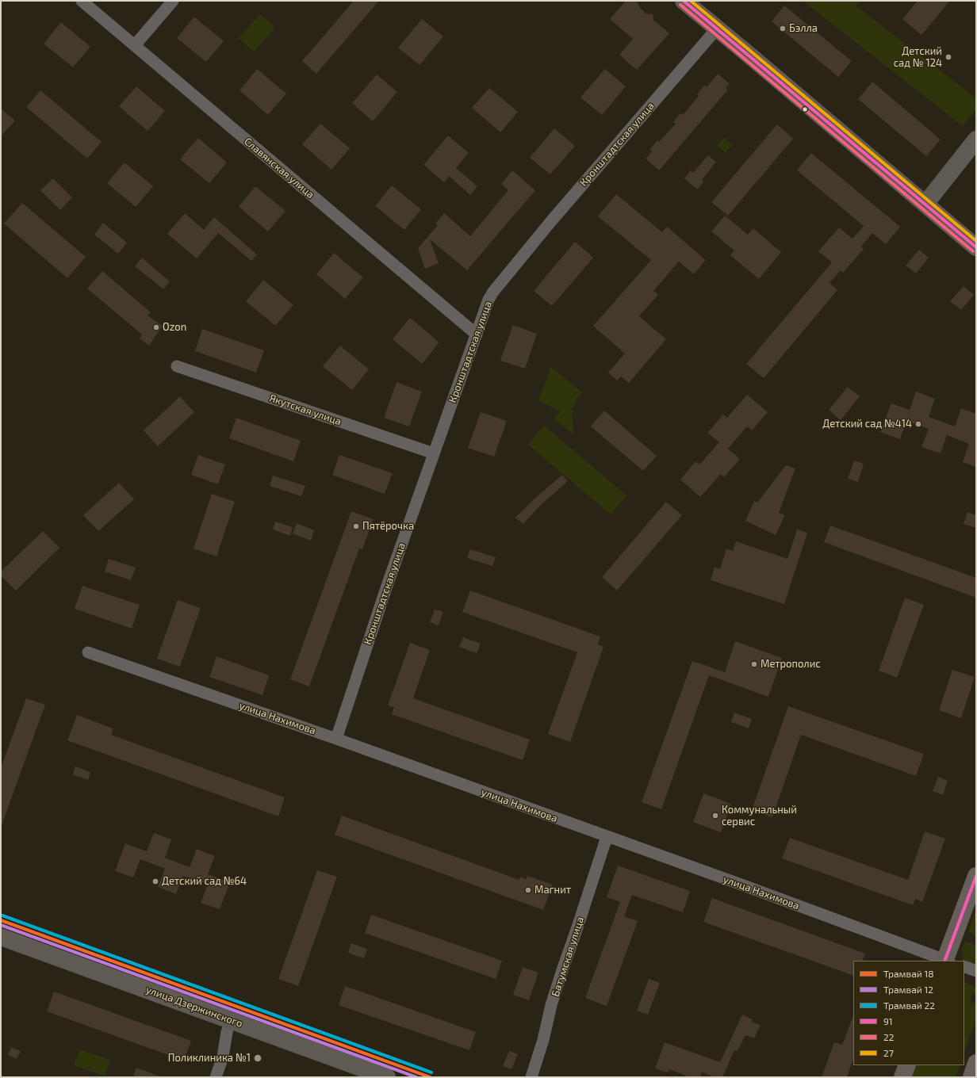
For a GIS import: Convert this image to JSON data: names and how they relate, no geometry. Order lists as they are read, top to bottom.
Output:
{
  "streets": {
    "street": [
      "Кронштадтская улица",
      "Славянская улица",
      "Якутская улица",
      "улица Нахимова",
      "Батумская улица",
      "улица Дзержинского"
    ]
  },
  "crossings": [
    ["Кронштадтская улица", "Славянская улица"],
    ["Кронштадтская улица", "Якутская улица"],
    ["Кронштадтская улица", "улица Нахимова"],
    ["улица Нахимова", "Батумская улица"]
  ],
  "places": [
    "Бэлла",
    "Детский сад № 124",
    "Ozon",
    "Детский сад №414",
    "Пятёрочка",
    "Метрополис",
    "Коммунальный сервис",
    "Детский сад №64",
    "Магнит",
    "Поликлиника №1"
  ],
  "lines": [
    "transit line 91",
    "transit line 27",
    "transit line 22",
    "tram line 22",
    "tram line 18",
    "tram line 12"
  ],
  "legend": [
    "Трамвай 18",
    "Трамвай 12",
    "Трамвай 22",
    "91",
    "22",
    "27"
  ]
}
